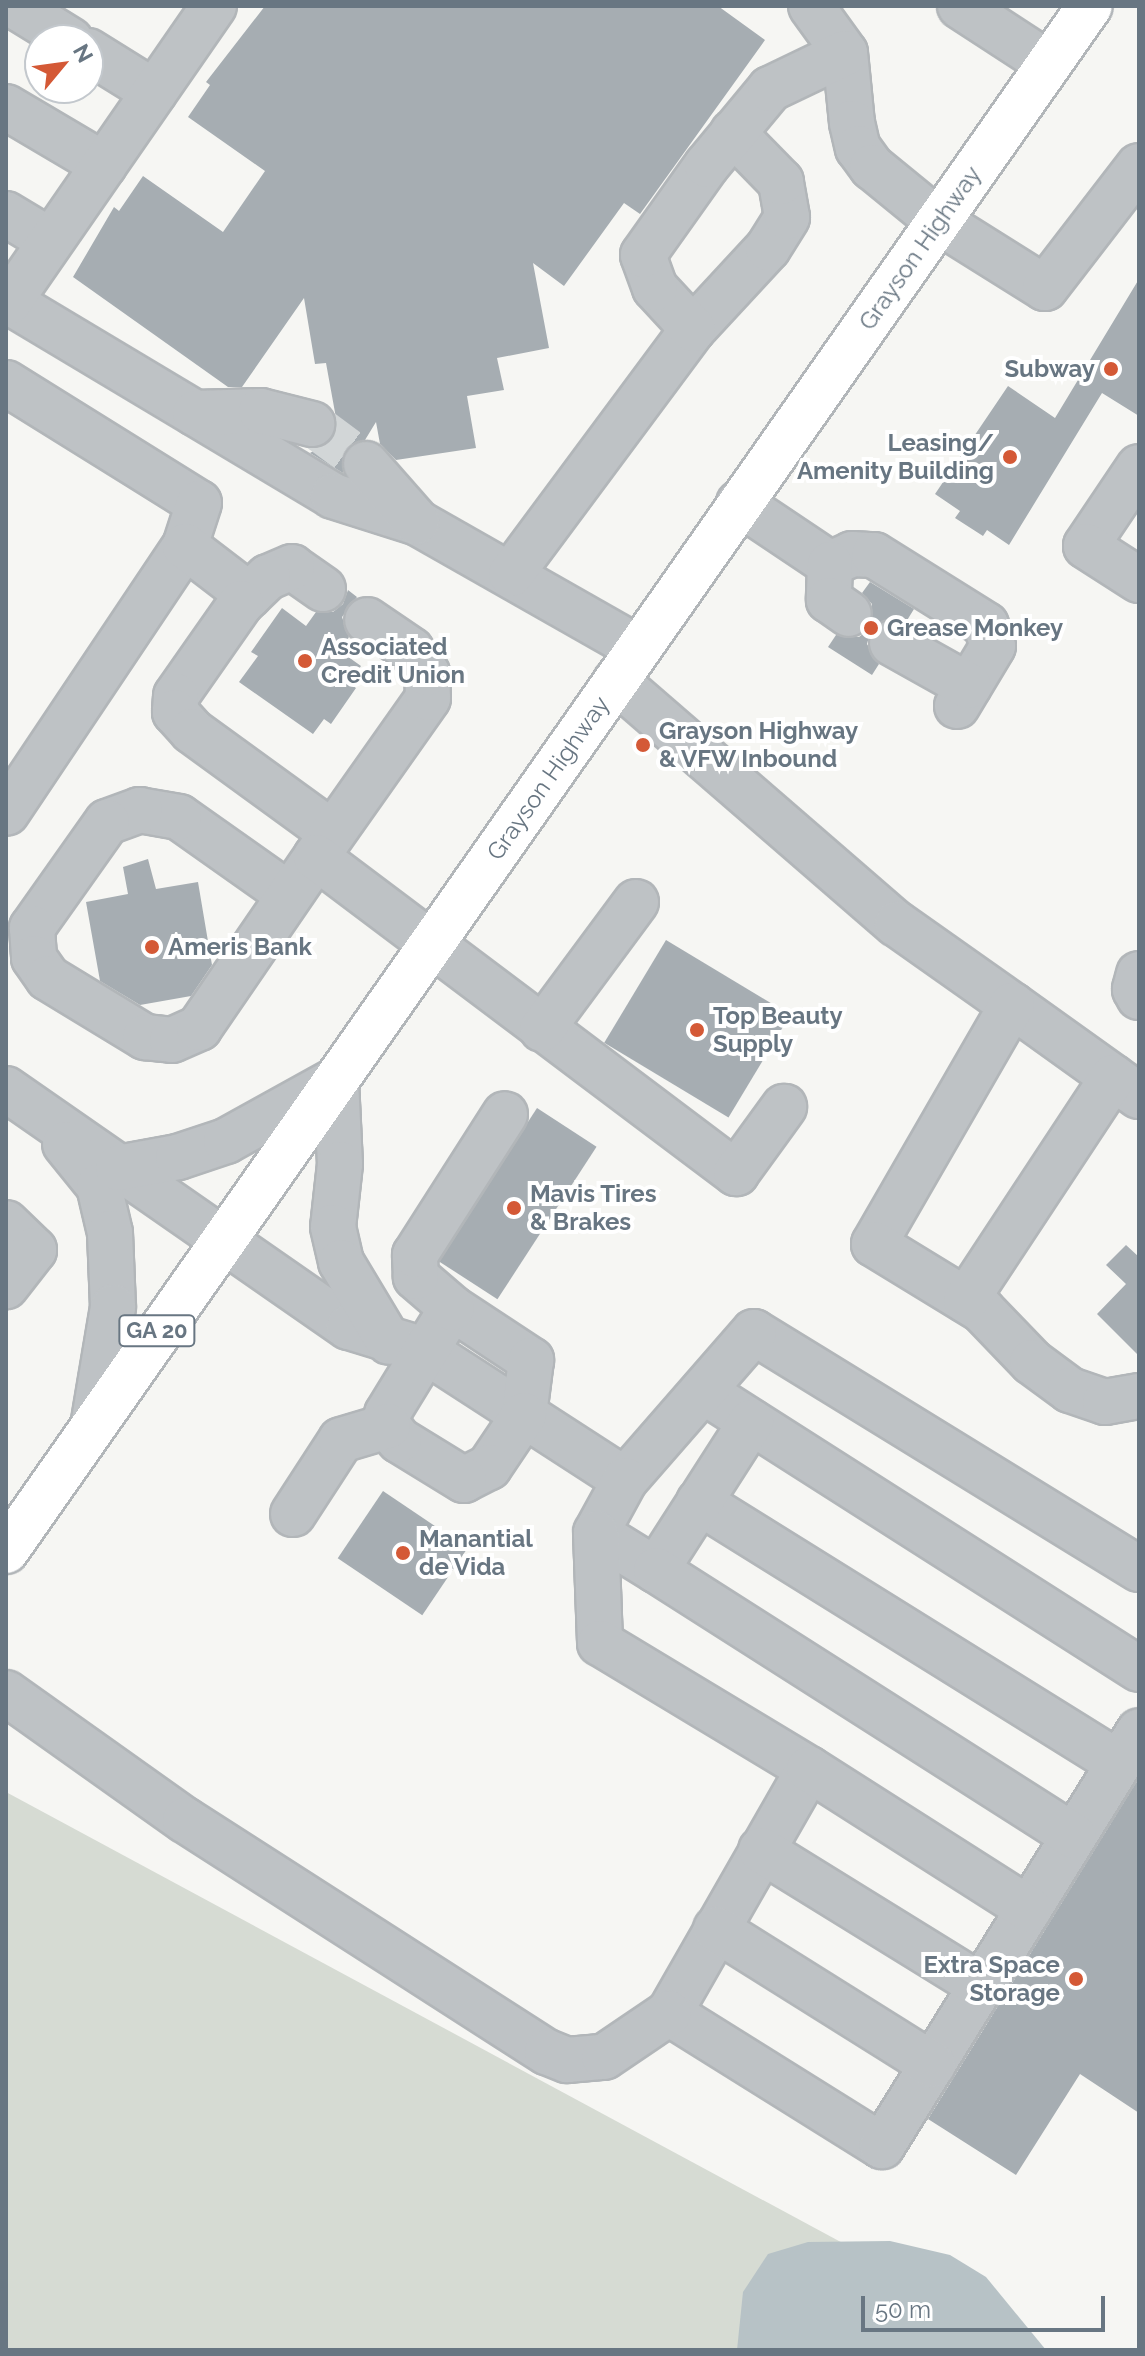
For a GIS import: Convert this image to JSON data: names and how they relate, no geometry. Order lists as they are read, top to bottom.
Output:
{
  "streets": {
    "main road": ["Grayson Highway", "GA 20"]
  },
  "places": [
    "Subway",
    "Leasing/ Amenity Building",
    "Grease Monkey",
    "Associated Credit Union",
    "Grayson Highway & VFW Inbound",
    "Ameris Bank",
    "Top Beauty Supply",
    "Mavis Tires & Brakes",
    "Manantial de Vida",
    "Extra Space Storage"
  ],
  "scale_bar": "50 m",
  "north": "top right"
}
